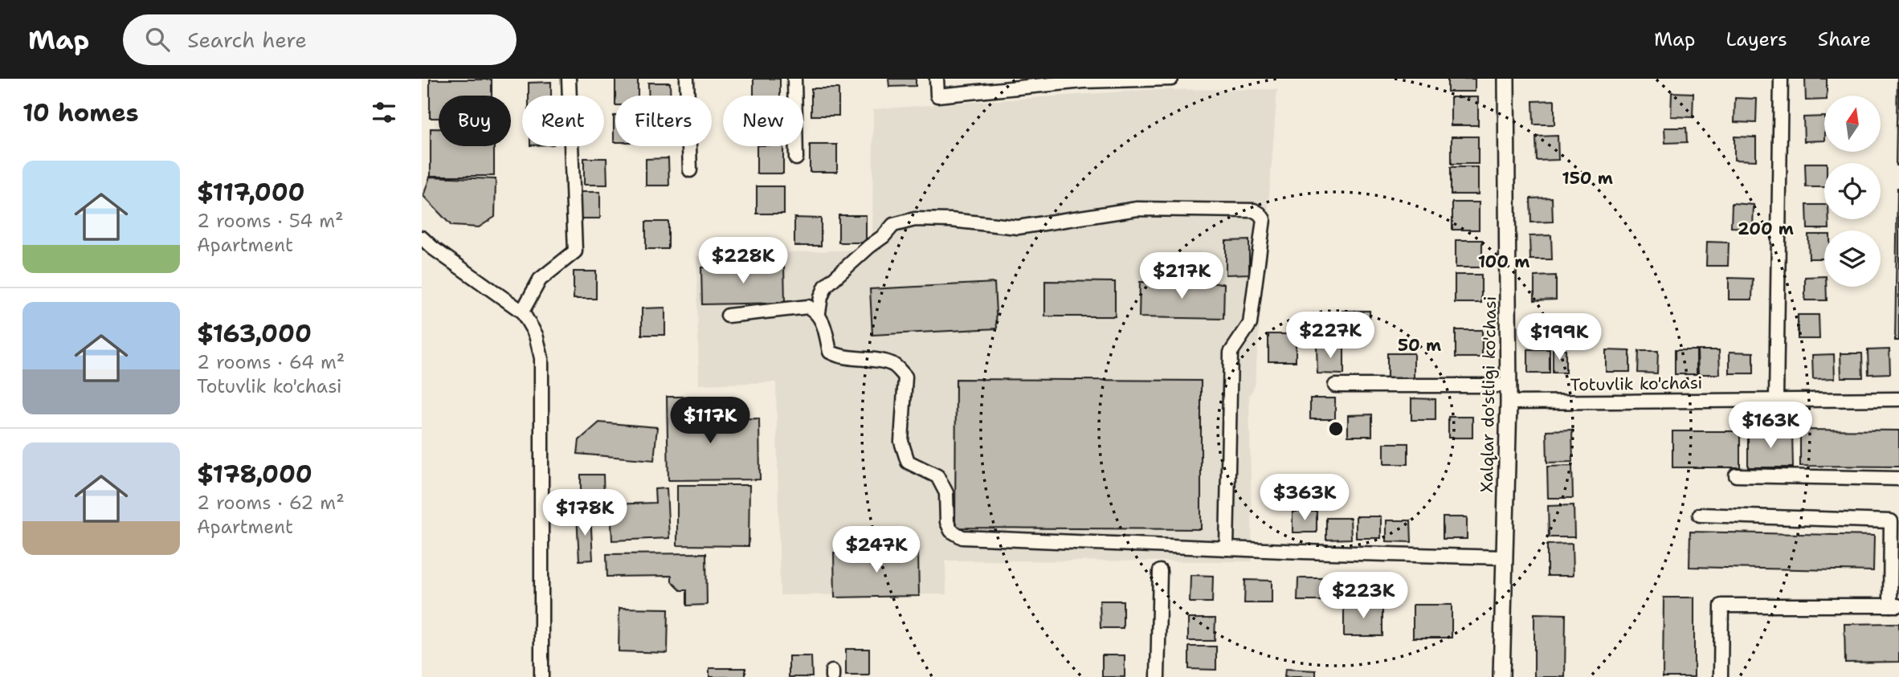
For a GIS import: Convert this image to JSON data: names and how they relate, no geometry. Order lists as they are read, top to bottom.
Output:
{
  "streets": {
    "street": ["Totuvlik ko'chasi", "Xalqlar do'stligi ko'chasi"]
  },
  "crossings": [
    ["Totuvlik ko'chasi", "Xalqlar do'stligi ko'chasi"]
  ],
  "north": "top",
  "page": {
    "header": "Map",
    "search": "Search here",
    "nav": ["Map", "Layers", "Share"],
    "heading": "10 homes",
    "chip": [
      "Buy",
      "Rent",
      "Filters",
      "New"
    ],
    "list": [
      {
        "name": "$117,000",
        "note": "2 rooms · 54 m² · Apartment"
      },
      {
        "name": "$163,000",
        "note": "2 rooms · 64 m² · Totuvlik ko'chasi"
      },
      {
        "name": "$178,000",
        "note": "2 rooms · 62 m² · Apartment"
      }
    ],
    "price": [
      "$228K",
      "$217K",
      "$227K",
      "$199K",
      "$117K",
      "$163K",
      "$363K",
      "$178K",
      "$247K",
      "$223K"
    ]
  },
  "rings": [
    "150 m",
    "200 m",
    "100 m",
    "50 m"
  ]
}
